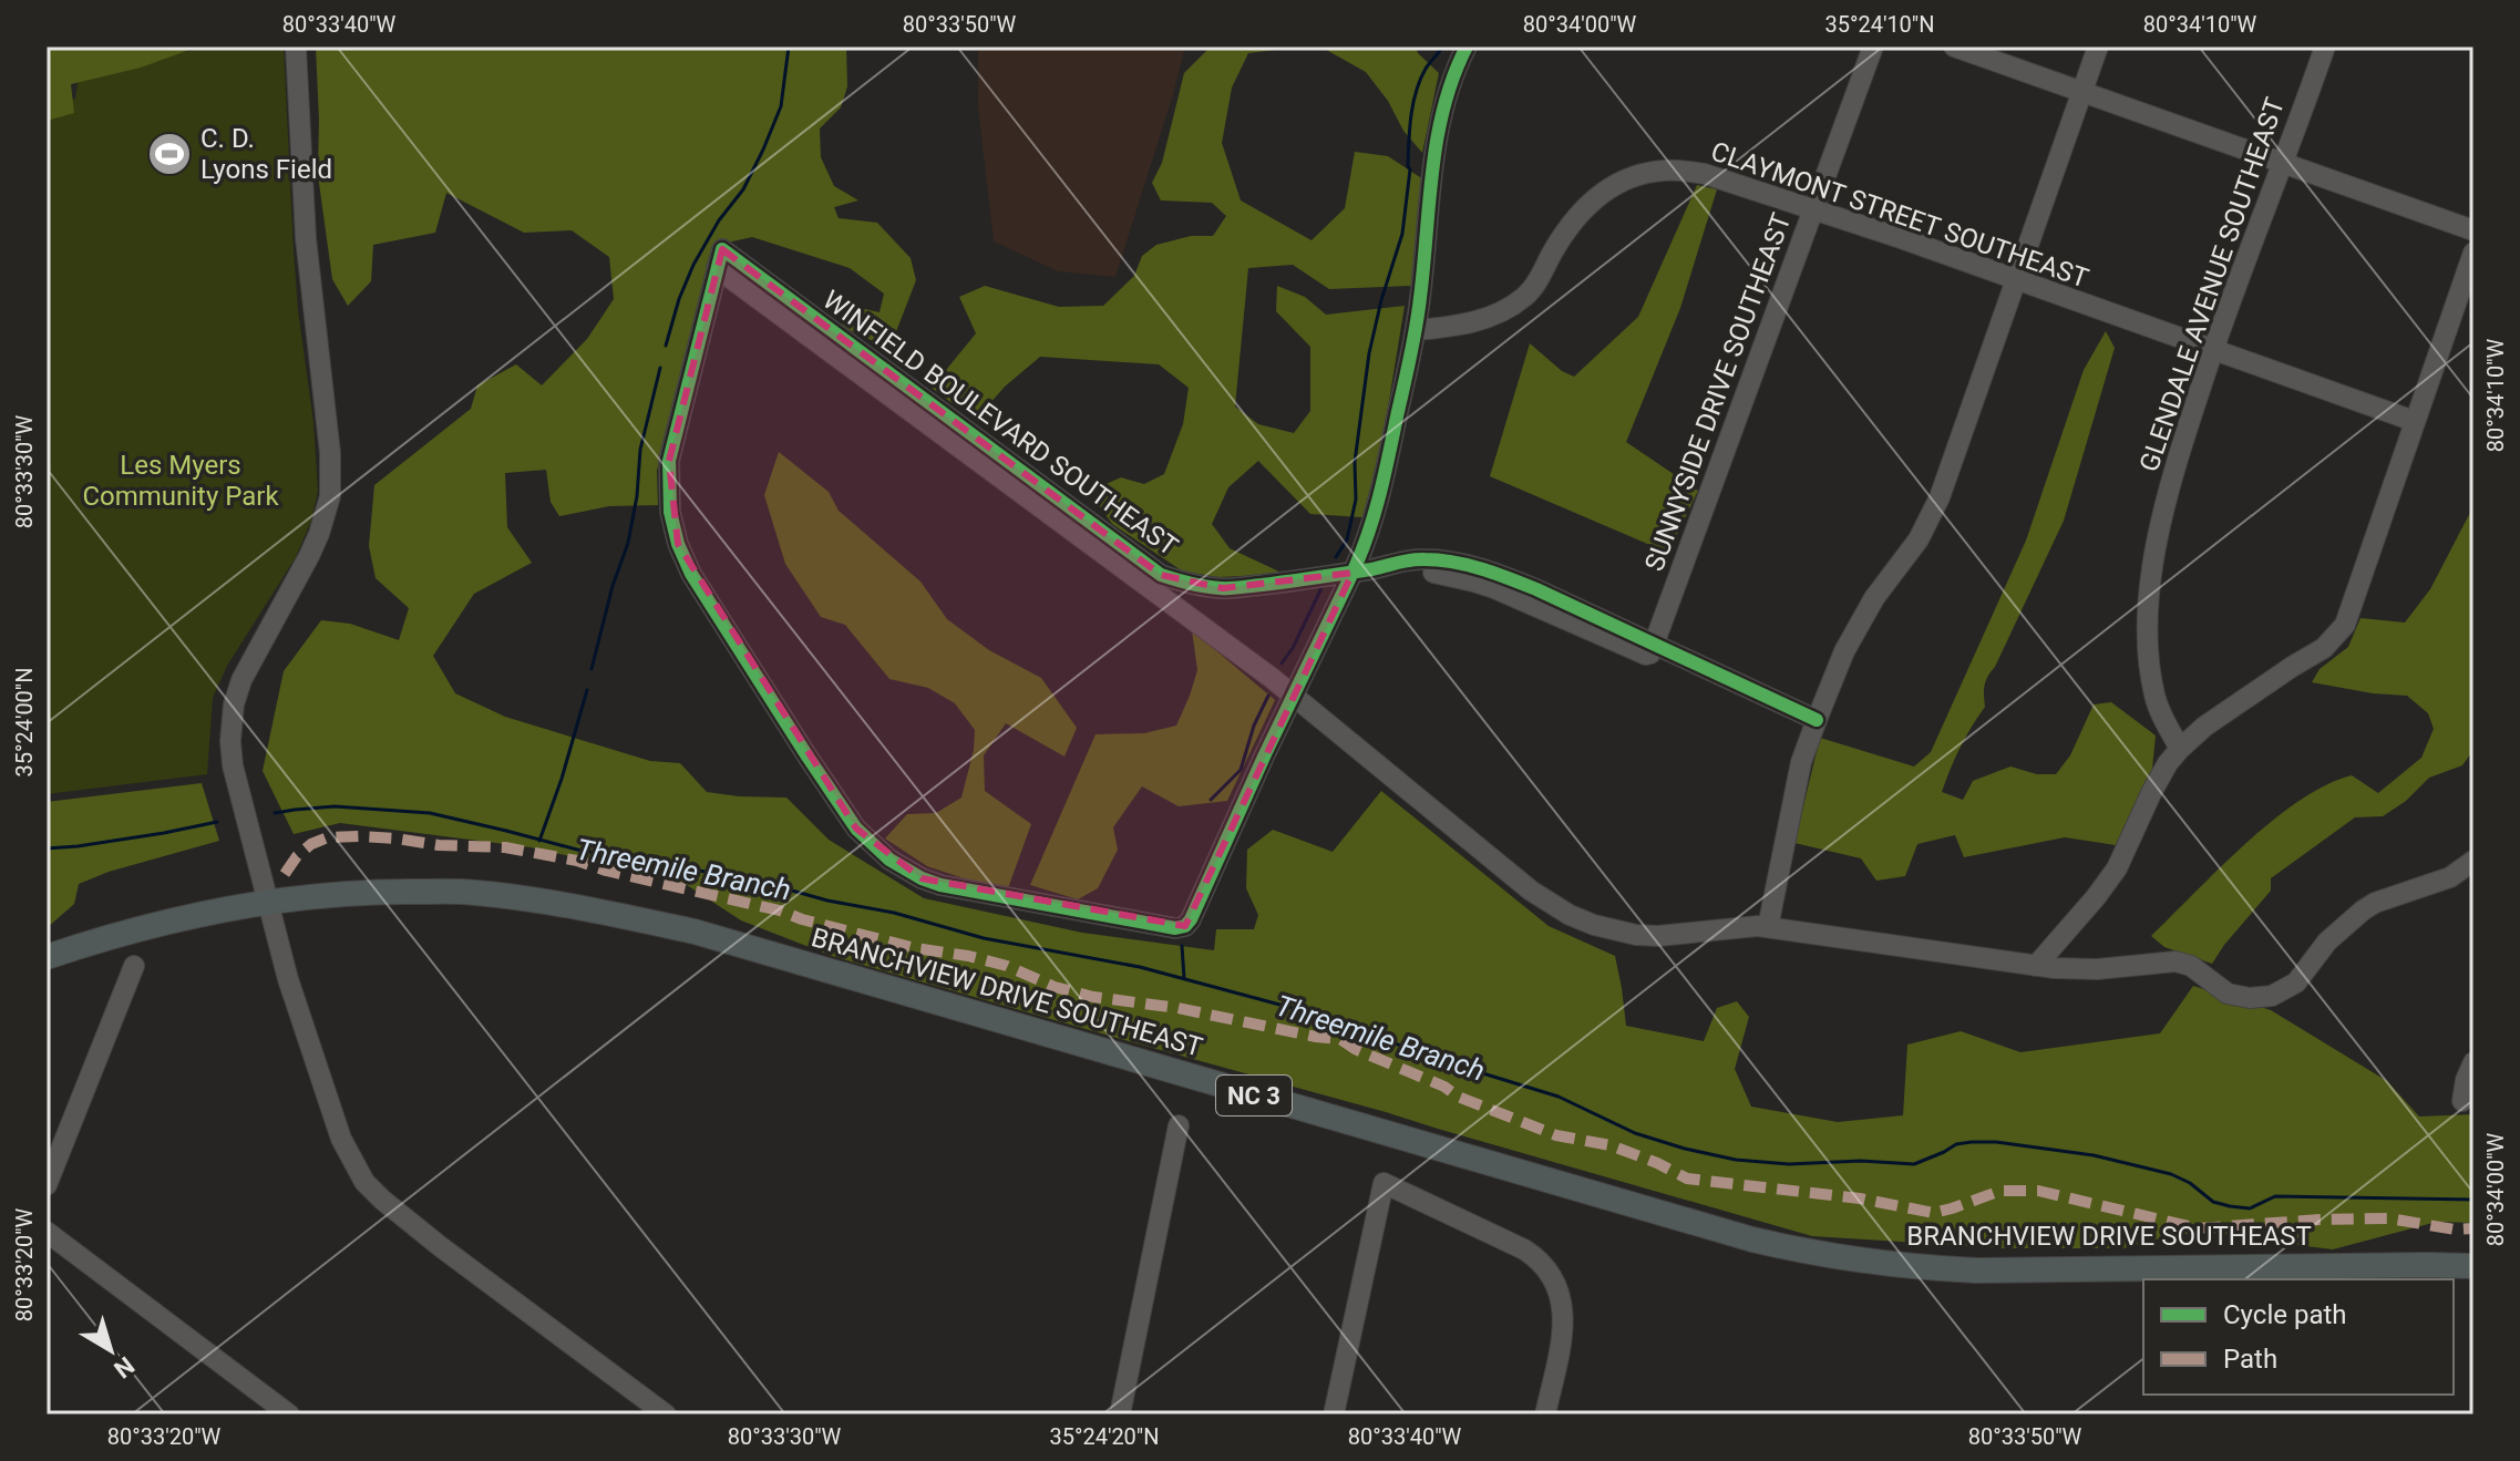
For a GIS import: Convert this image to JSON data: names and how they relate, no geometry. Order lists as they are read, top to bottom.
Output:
{
  "streets": {
    "main road": ["BRANCHVIEW DRIVE SOUTHEAST", "NC 3"],
    "street": [
      "CLAYMONT STREET SOUTHEAST",
      "GLENDALE AVENUE SOUTHEAST",
      "SUNNYSIDE DRIVE SOUTHEAST",
      "WINFIELD BOULEVARD SOUTHEAST"
    ]
  },
  "crossings": [
    ["CLAYMONT STREET SOUTHEAST", "GLENDALE AVENUE SOUTHEAST"],
    ["CLAYMONT STREET SOUTHEAST", "SUNNYSIDE DRIVE SOUTHEAST"],
    ["SUNNYSIDE DRIVE SOUTHEAST", "WINFIELD BOULEVARD SOUTHEAST"]
  ],
  "water": ["Threemile Branch"],
  "parks": ["Les Myers Community Park"],
  "places": {
    "sports": ["C. D. Lyons Field"]
  },
  "legend": ["Cycle path", "Path"],
  "north": "bottom right",
  "coordinates": [
    "80°33'40\"W",
    "80°33'50\"W",
    "80°34'00\"W",
    "35°24'10\"N",
    "80°34'10\"W",
    "80°33'30\"W",
    "35°24'00\"N",
    "80°33'20\"W",
    "35°24'20\"N"
  ]
}
